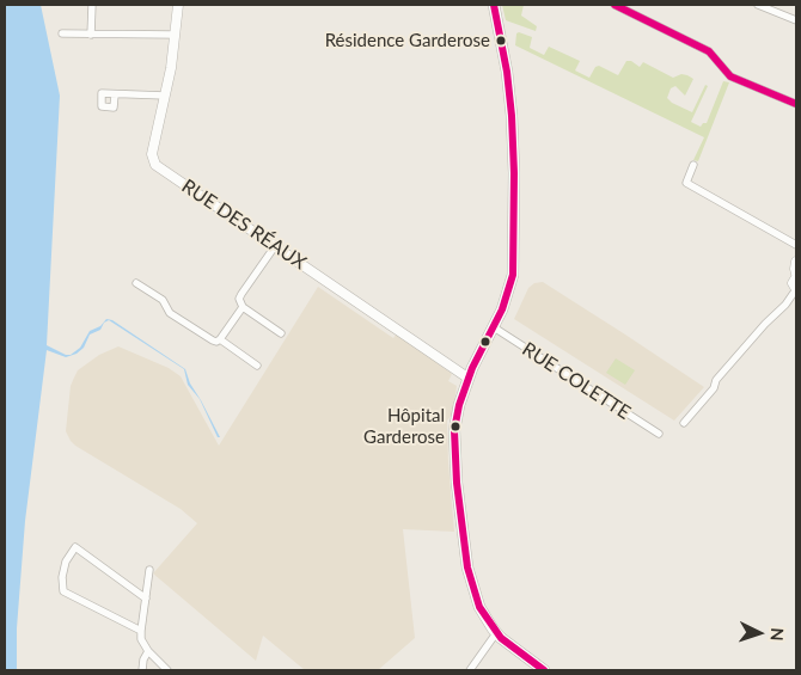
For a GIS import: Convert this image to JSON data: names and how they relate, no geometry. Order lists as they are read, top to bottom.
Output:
{
  "streets": {
    "street": ["RUE DES RÉAUX", "RUE COLETTE"]
  },
  "places": ["Résidence Garderose", "Hôpital Garderose"],
  "north": "right"
}
